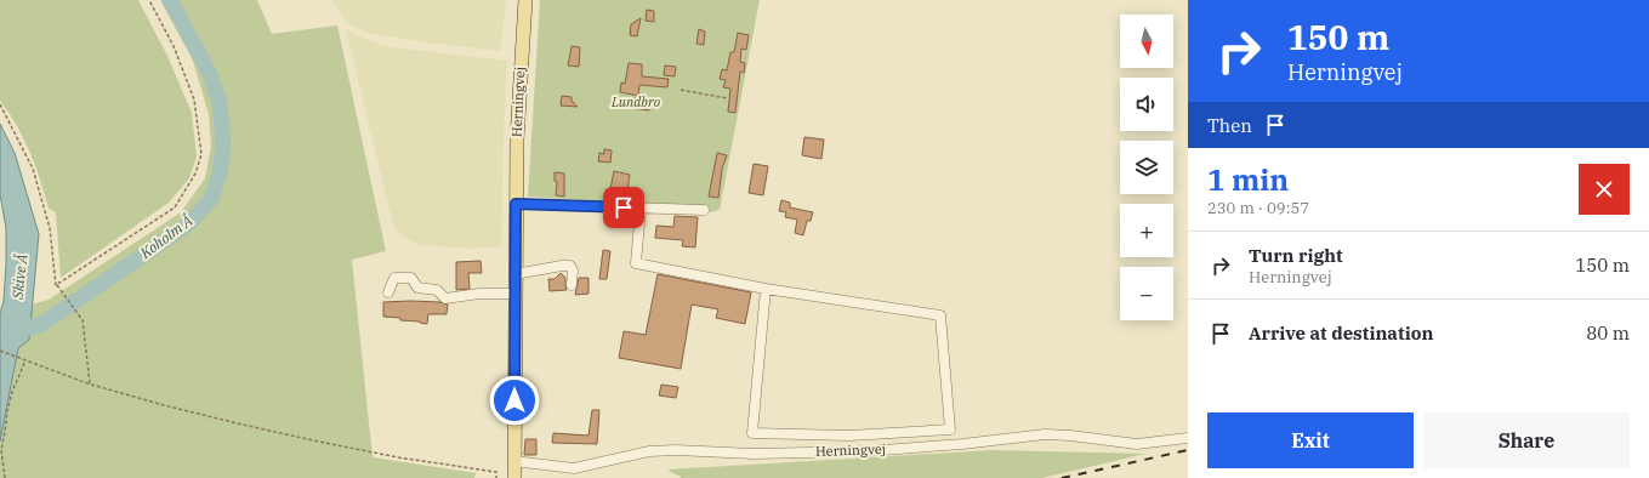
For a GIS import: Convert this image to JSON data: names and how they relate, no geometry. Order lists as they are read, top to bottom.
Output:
{
  "streets": {
    "main road": ["Herningvej"]
  },
  "water": ["Koholm Å", "Skive Å"],
  "parks": ["Lundbro"],
  "north": "bottom",
  "page": {
    "turn": ["150 m", "Herningvej"],
    "map_buttons": ["+", "−"],
    "then": "Then",
    "heading": ["1 min", "230 m · 09:57"],
    "list": [
      {
        "name": "Turn right",
        "note": "Herningvej",
        "value": "150 m"
      },
      {
        "name": "Arrive at destination",
        "value": "80 m"
      }
    ],
    "buttons": ["Exit", "Share"]
  }
}
